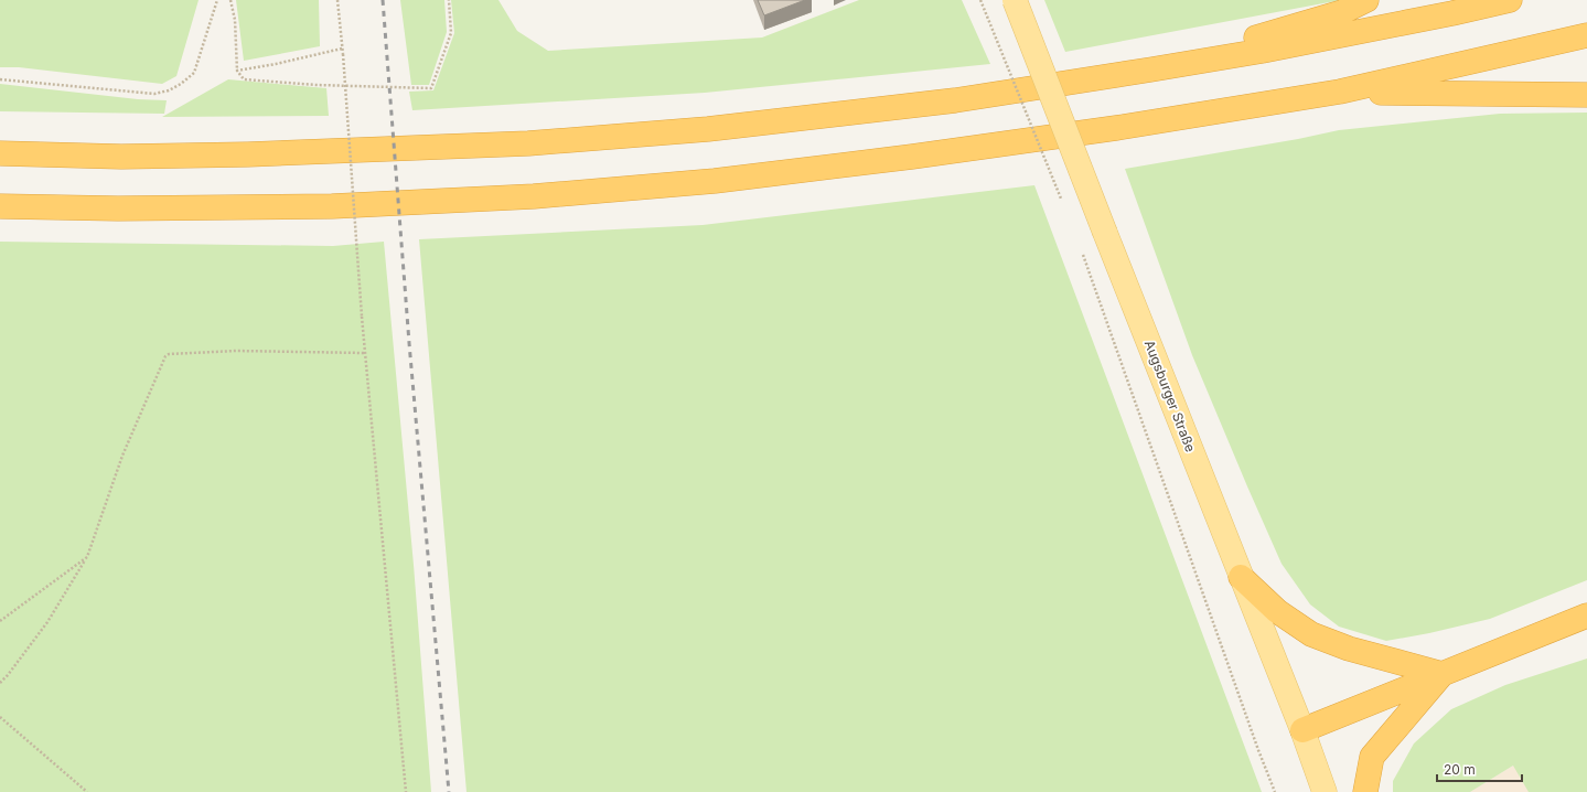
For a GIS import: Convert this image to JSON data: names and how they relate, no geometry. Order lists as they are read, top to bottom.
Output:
{
  "streets": {
    "main road": ["Augsburger Straße"]
  },
  "scale_bar": "20 m"
}
